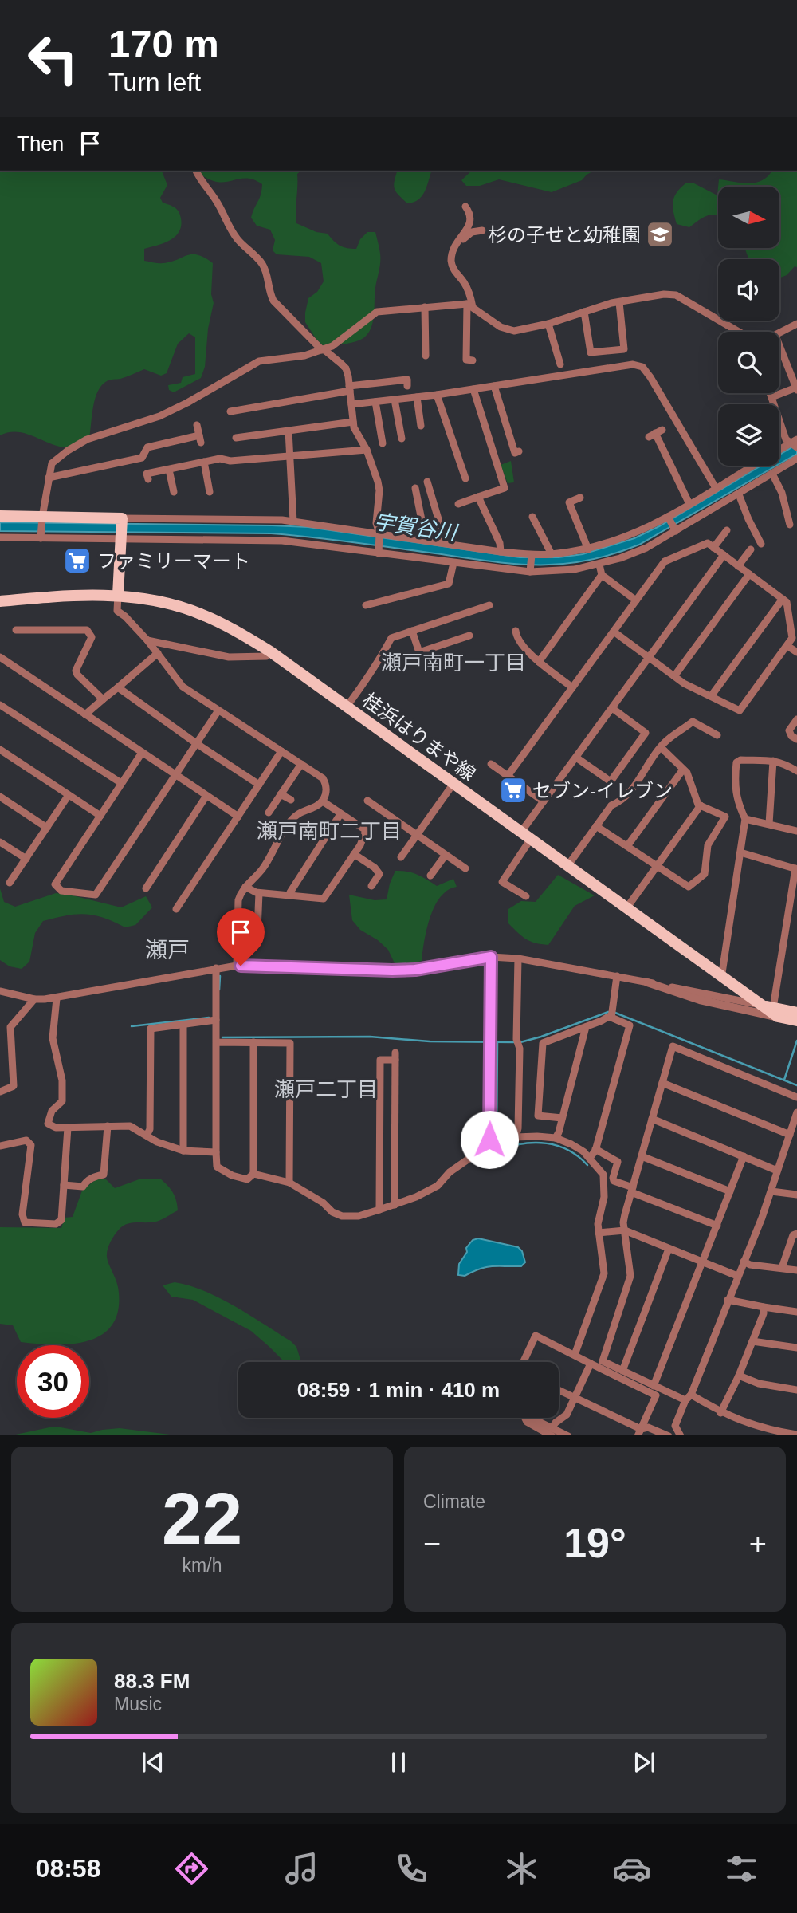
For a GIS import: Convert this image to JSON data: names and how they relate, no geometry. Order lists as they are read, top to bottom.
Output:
{
  "streets": {
    "main road": ["桂浜はりまや線"]
  },
  "districts": [
    "瀬戸南町一丁目",
    "瀬戸南町二丁目",
    "瀬戸",
    "瀬戸二丁目"
  ],
  "water": ["宇賀谷川"],
  "places": {
    "school or university": ["杉の子せと幼稚園"],
    "supermarket": ["ファミリーマート", "セブン-イレブン"]
  },
  "north": "right",
  "page": {
    "turn": ["170 m", "Turn left"],
    "then": "Then",
    "limit": "30",
    "trip": "08:59 · 1 min · 410 m",
    "tile": [
      ["22", "km/h"],
      "Climate"
    ],
    "heat": ["−", "19°", "+"],
    "song": ["88.3 FM", "Music"],
    "tabs": "08:58"
  }
}
